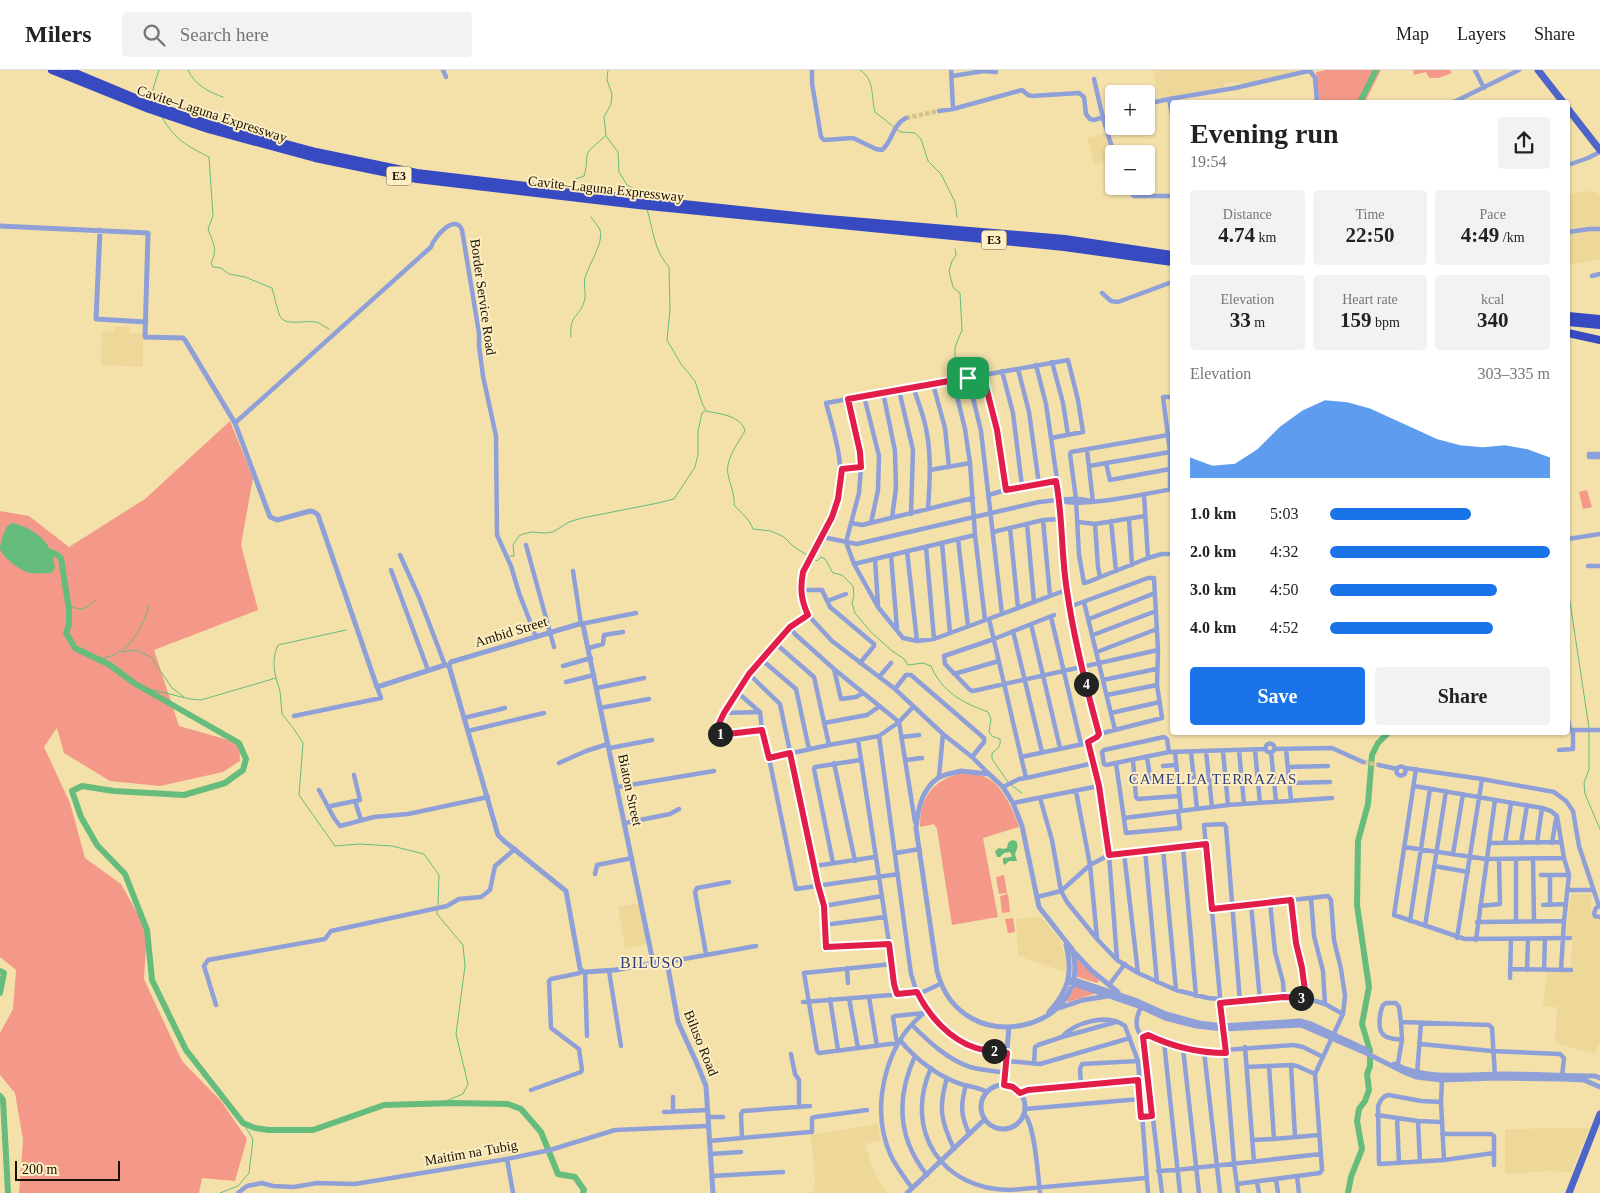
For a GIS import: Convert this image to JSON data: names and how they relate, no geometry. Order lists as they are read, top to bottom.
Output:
{
  "streets": {
    "highway": ["Cavite–Laguna Expressway", "E3"],
    "street": [
      "Border Service Road",
      "Ambid Street",
      "Biaton Street",
      "Biluso Road",
      "Maitim na Tubig"
    ]
  },
  "crossings": [
    ["Border Service Road", "Ambid Street"],
    ["Ambid Street", "Biaton Street"],
    ["Biluso Road", "Maitim na Tubig"]
  ],
  "districts": ["CAMELLA TERRAZAS", "BILUSO"],
  "scale_bar": "200 m",
  "page": {
    "header": "Milers",
    "search": "Search here",
    "nav": ["Map", "Layers", "Share"],
    "map_buttons": ["+", "−"],
    "heading": ["Evening run", "19:54"],
    "stats": [
      ["Distance", "4.74 km"],
      ["Time", "22:50"],
      ["Pace", "4:49 /km"],
      ["Elevation", "33 m"],
      ["Heart rate", "159 bpm"],
      ["kcal", "340"]
    ],
    "chart": ["Elevation", "303–335 m"],
    "list": [
      {
        "name": "1.0 km",
        "note": "5:03"
      },
      {
        "name": "2.0 km",
        "note": "4:32"
      },
      {
        "name": "3.0 km",
        "note": "4:50"
      },
      {
        "name": "4.0 km",
        "note": "4:52"
      }
    ],
    "buttons": ["Save", "Share"],
    "pins": [
      "4",
      "1",
      "3",
      "2"
    ],
    "scale": "200 m"
  }
}
